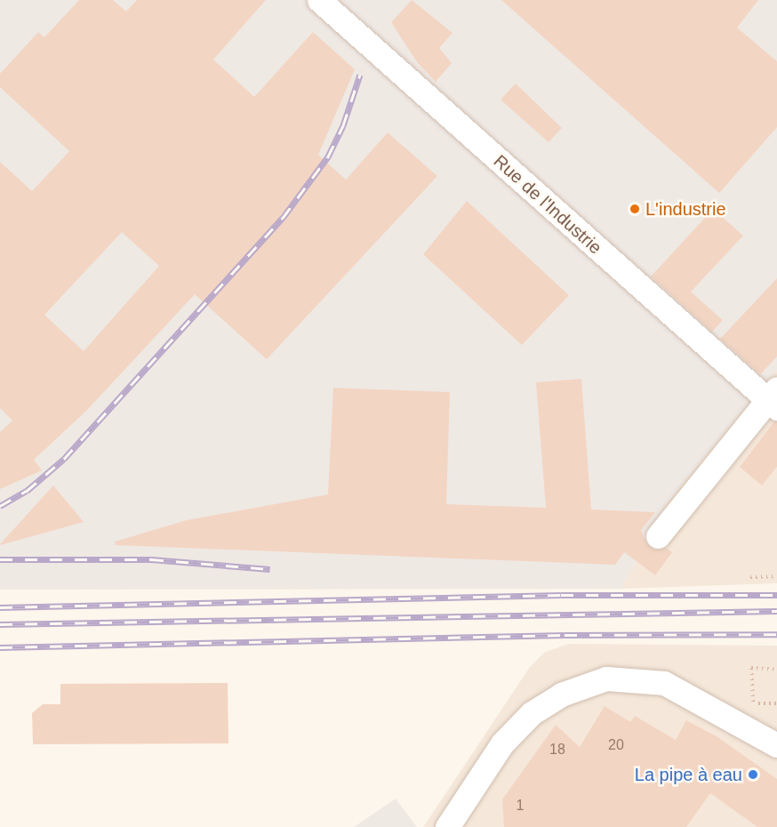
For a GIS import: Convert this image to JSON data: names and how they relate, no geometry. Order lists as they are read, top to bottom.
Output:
{
  "streets": {
    "street": ["Rue de l'Industrie"]
  },
  "places": ["L'industrie", "La pipe à eau"],
  "house_numbers": ["20", "18", "1"]
}
